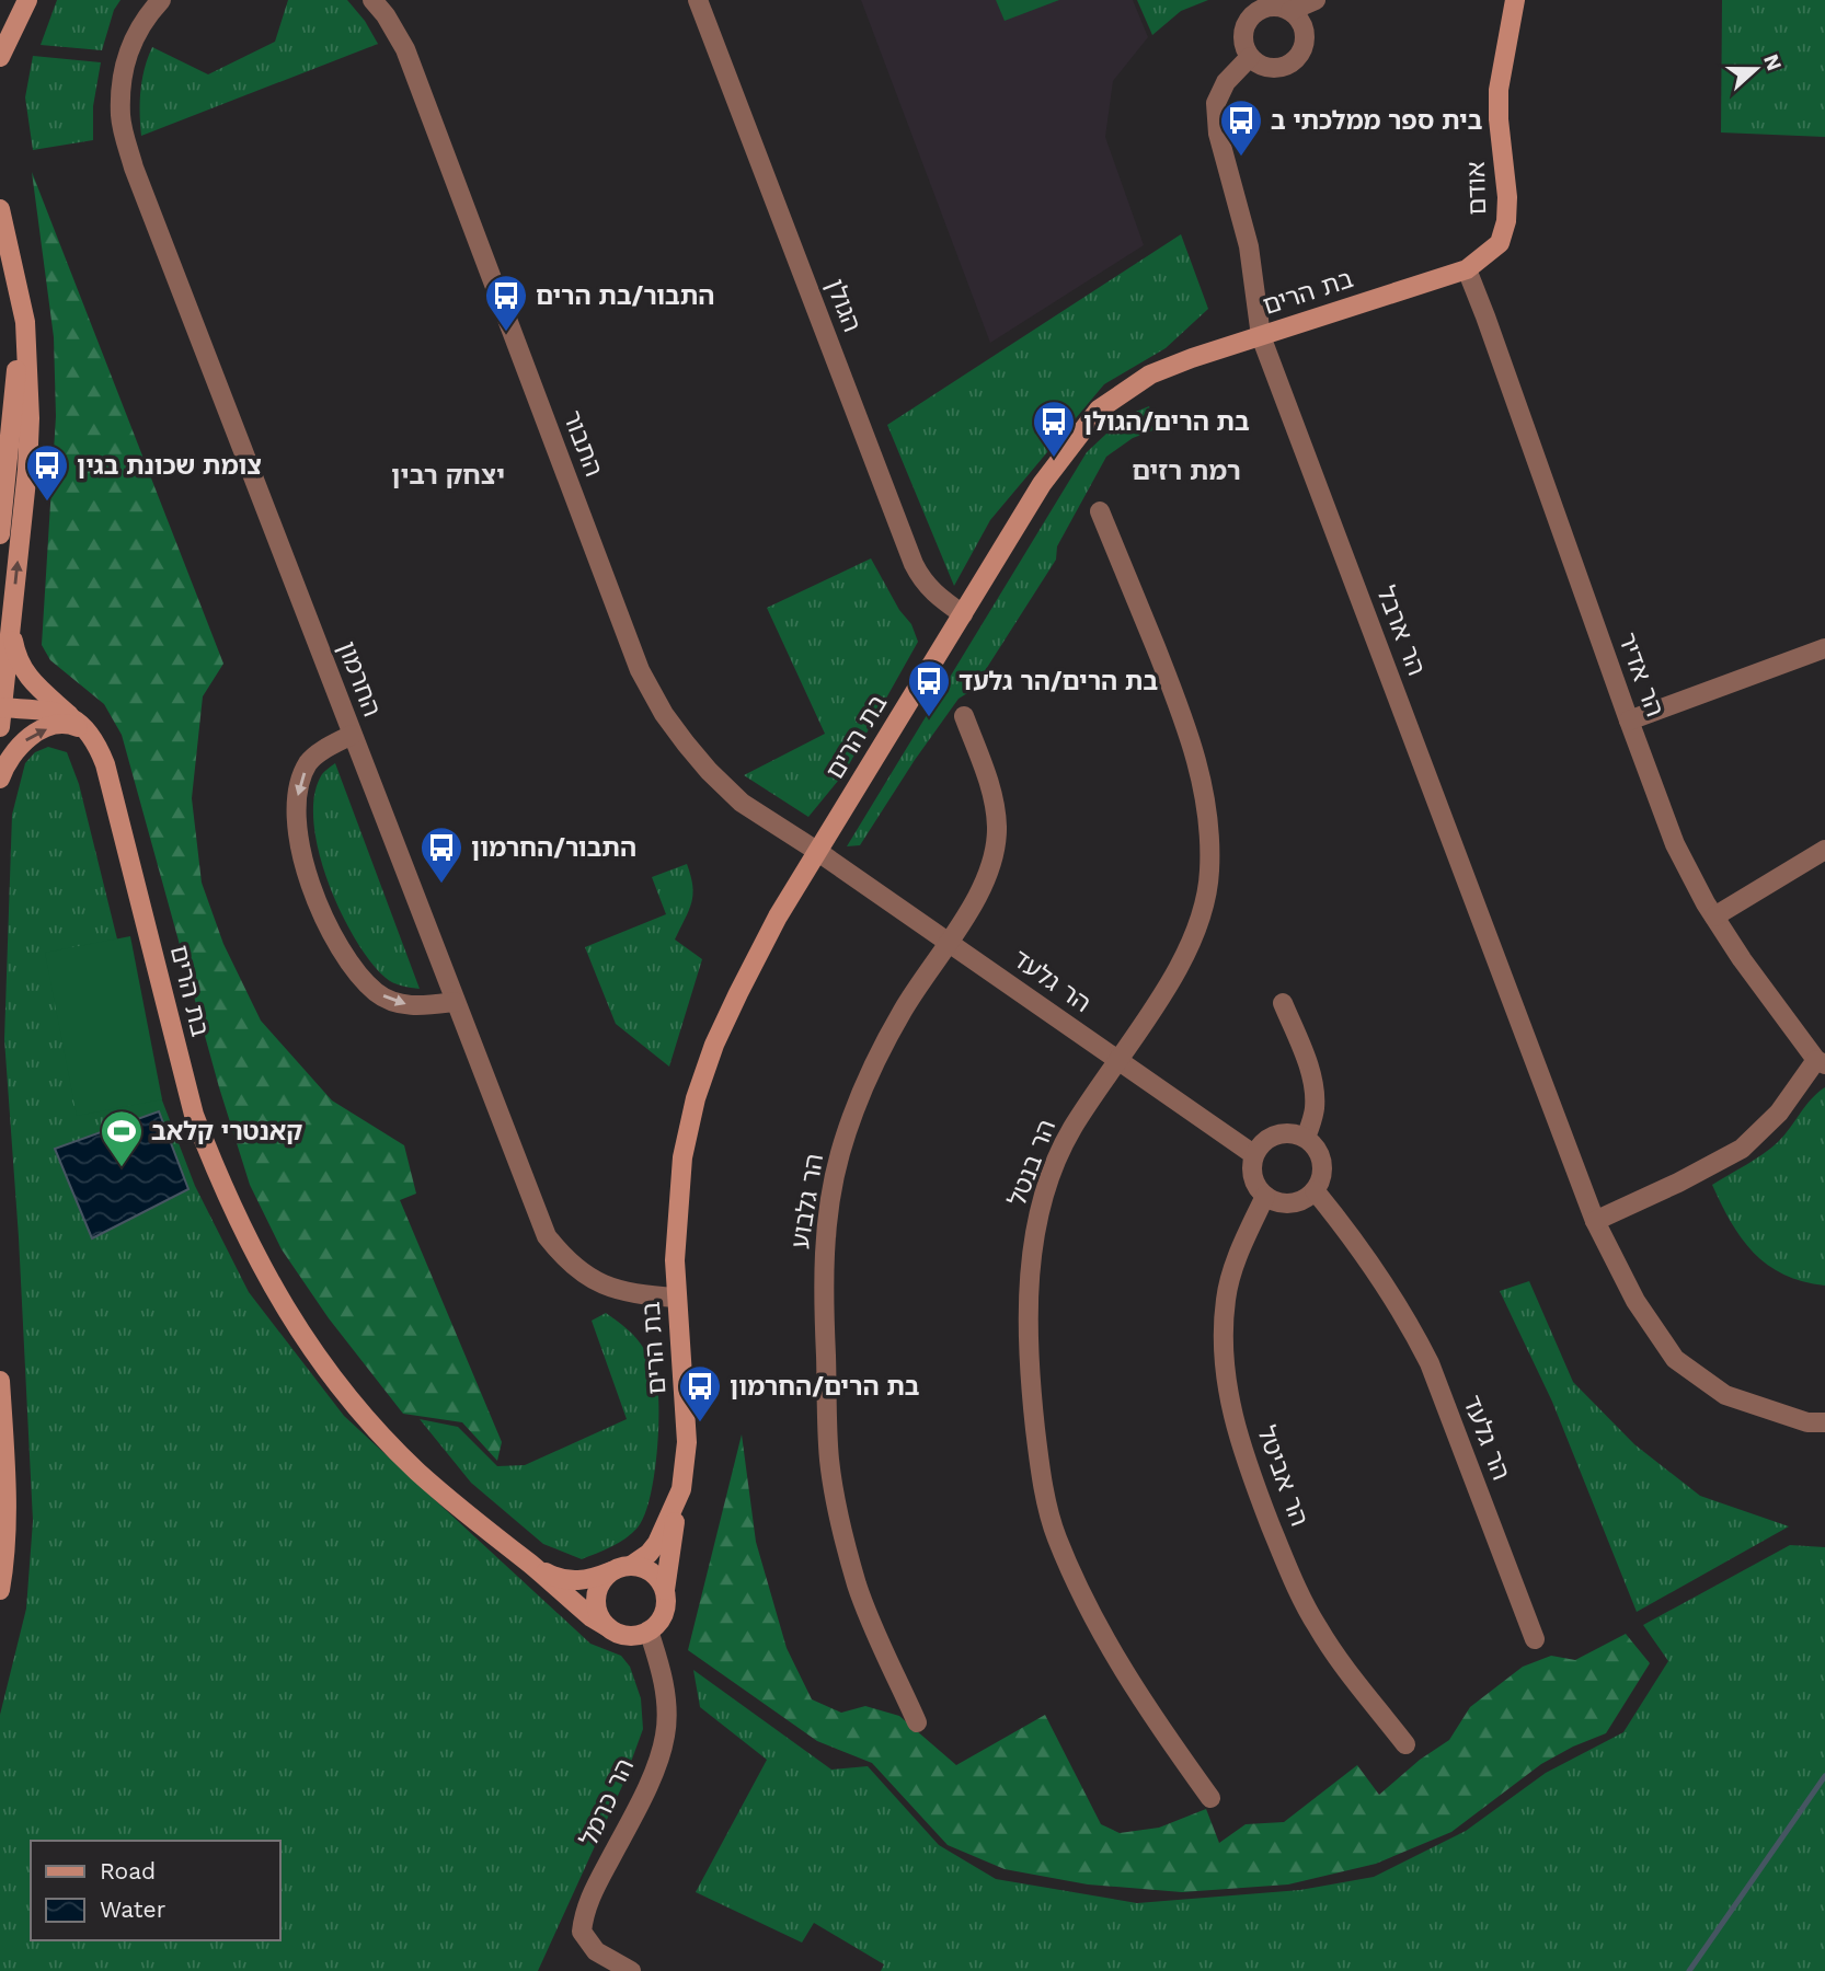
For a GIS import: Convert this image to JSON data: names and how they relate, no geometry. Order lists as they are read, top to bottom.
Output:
{
  "streets": {
    "street": [
      "אודם",
      "בת הרים",
      "הגולן",
      "התבור",
      "הר ארבל",
      "הר אדיר",
      "החרמון",
      "הר גלעד",
      "הר בנטל",
      "הר גלבוע",
      "הר אביטל",
      "הר כרמל"
    ]
  },
  "crossings": [
    ["אודם", "בת הרים"],
    ["אודם", "הר אדיר"],
    ["בת הרים", "הגולן"],
    ["בת הרים", "התבור"],
    ["בת הרים", "הר ארבל"],
    ["בת הרים", "הר אדיר"],
    ["בת הרים", "החרמון"],
    ["בת הרים", "הר גלעד"],
    ["בת הרים", "הר כרמל"],
    ["התבור", "הר גלעד"],
    ["הר גלעד", "הר בנטל"],
    ["הר גלעד", "הר גלבוע"],
    ["הר גלעד", "הר אביטל"]
  ],
  "districts": ["רמת רזים", "יצחק רבין"],
  "places": {
    "bus stop": [
      "בית ספר ממלכתי ב",
      "התבור/בת הרים",
      "בת הרים/הגולן",
      "צומת שכונת בגין",
      "בת הרים/הר גלעד",
      "התבור/החרמון",
      "בת הרים/החרמון"
    ],
    "sports": ["קאנטרי קלאב"]
  },
  "legend": ["Road", "Water"],
  "north": "right"
}
